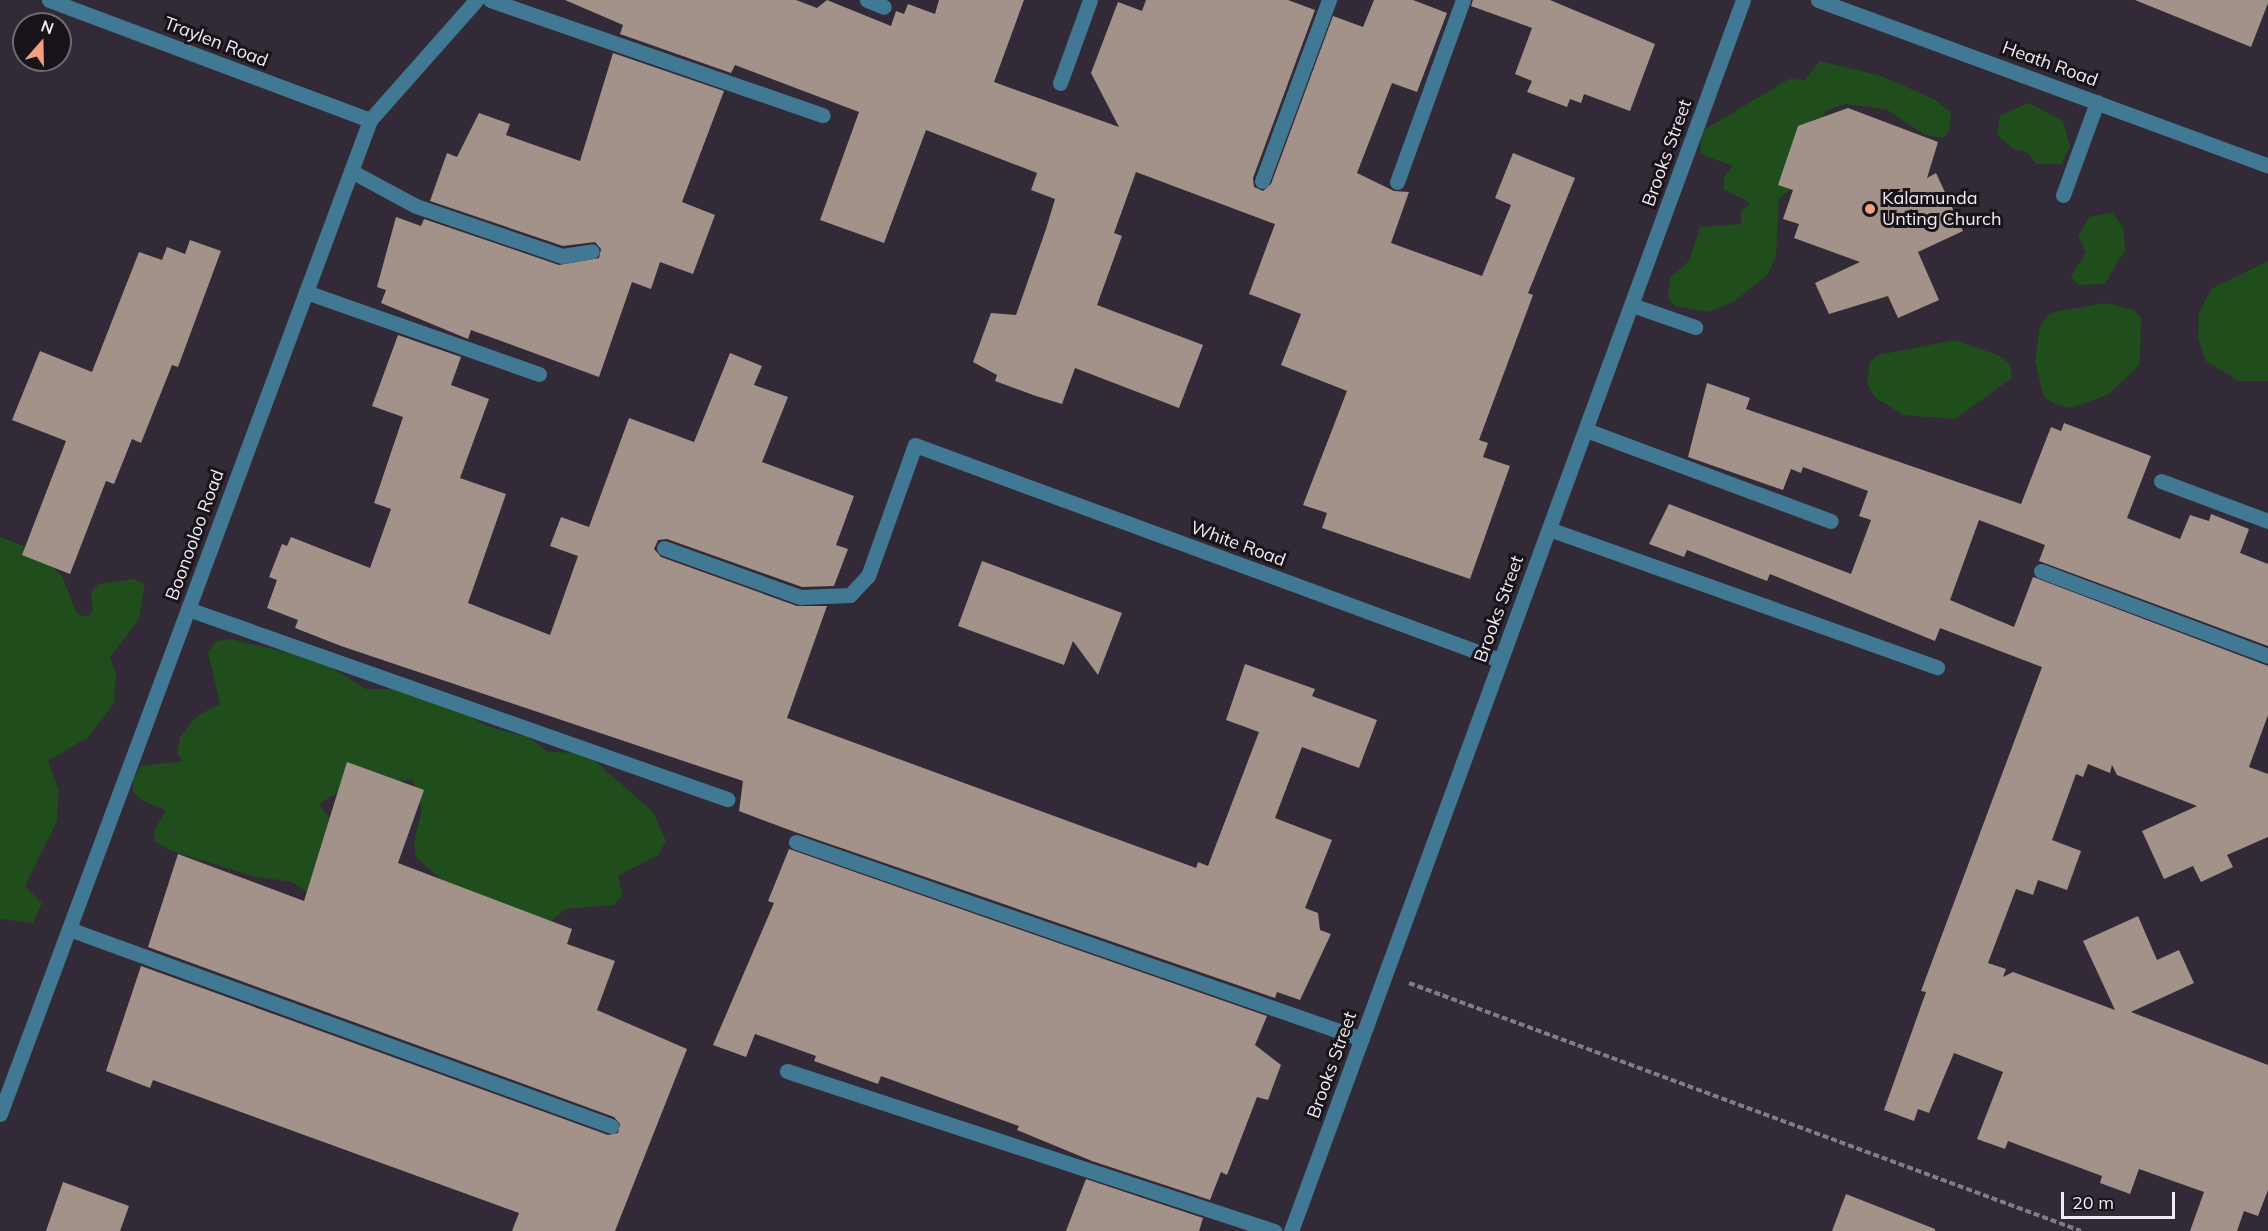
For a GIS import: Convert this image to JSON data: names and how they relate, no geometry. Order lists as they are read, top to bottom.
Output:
{
  "streets": {
    "street": [
      "Traylen Road",
      "Heath Road",
      "Brooks Street",
      "Boonooloo Road",
      "White Road"
    ]
  },
  "crossings": [
    ["Traylen Road", "Boonooloo Road"],
    ["Brooks Street", "White Road"]
  ],
  "places": ["Kalamunda Unting Church"],
  "scale_bar": "20 m",
  "north": "top"
}
